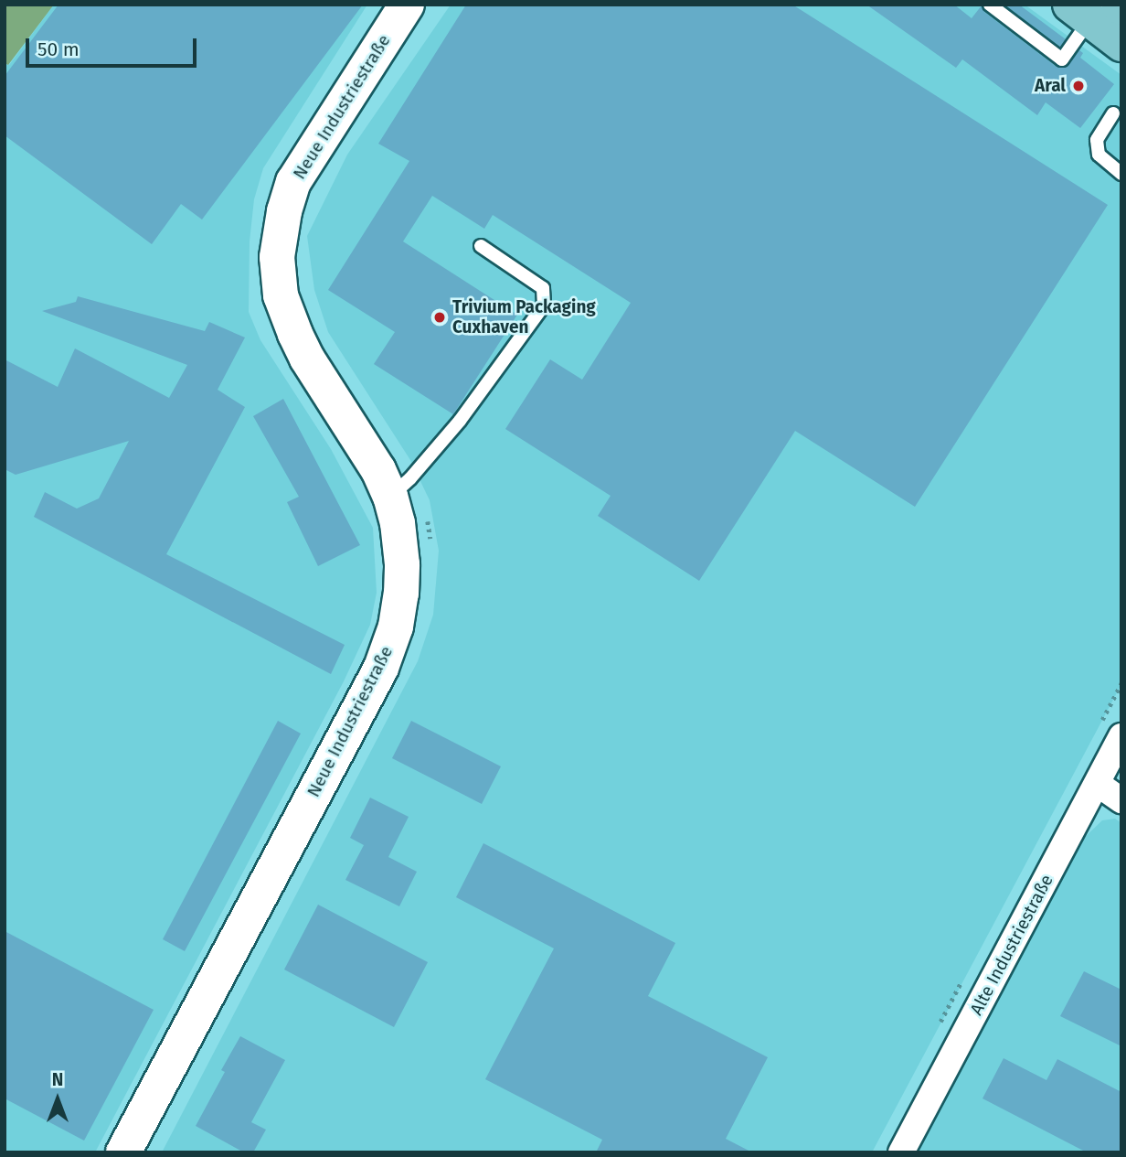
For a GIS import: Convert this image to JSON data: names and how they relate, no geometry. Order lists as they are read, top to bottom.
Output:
{
  "streets": {
    "street": ["Neue Industriestraße", "Alte Industriestraße"]
  },
  "places": ["Aral", "Trivium Packaging Cuxhaven"],
  "scale_bar": "50 m",
  "north": "top"
}
